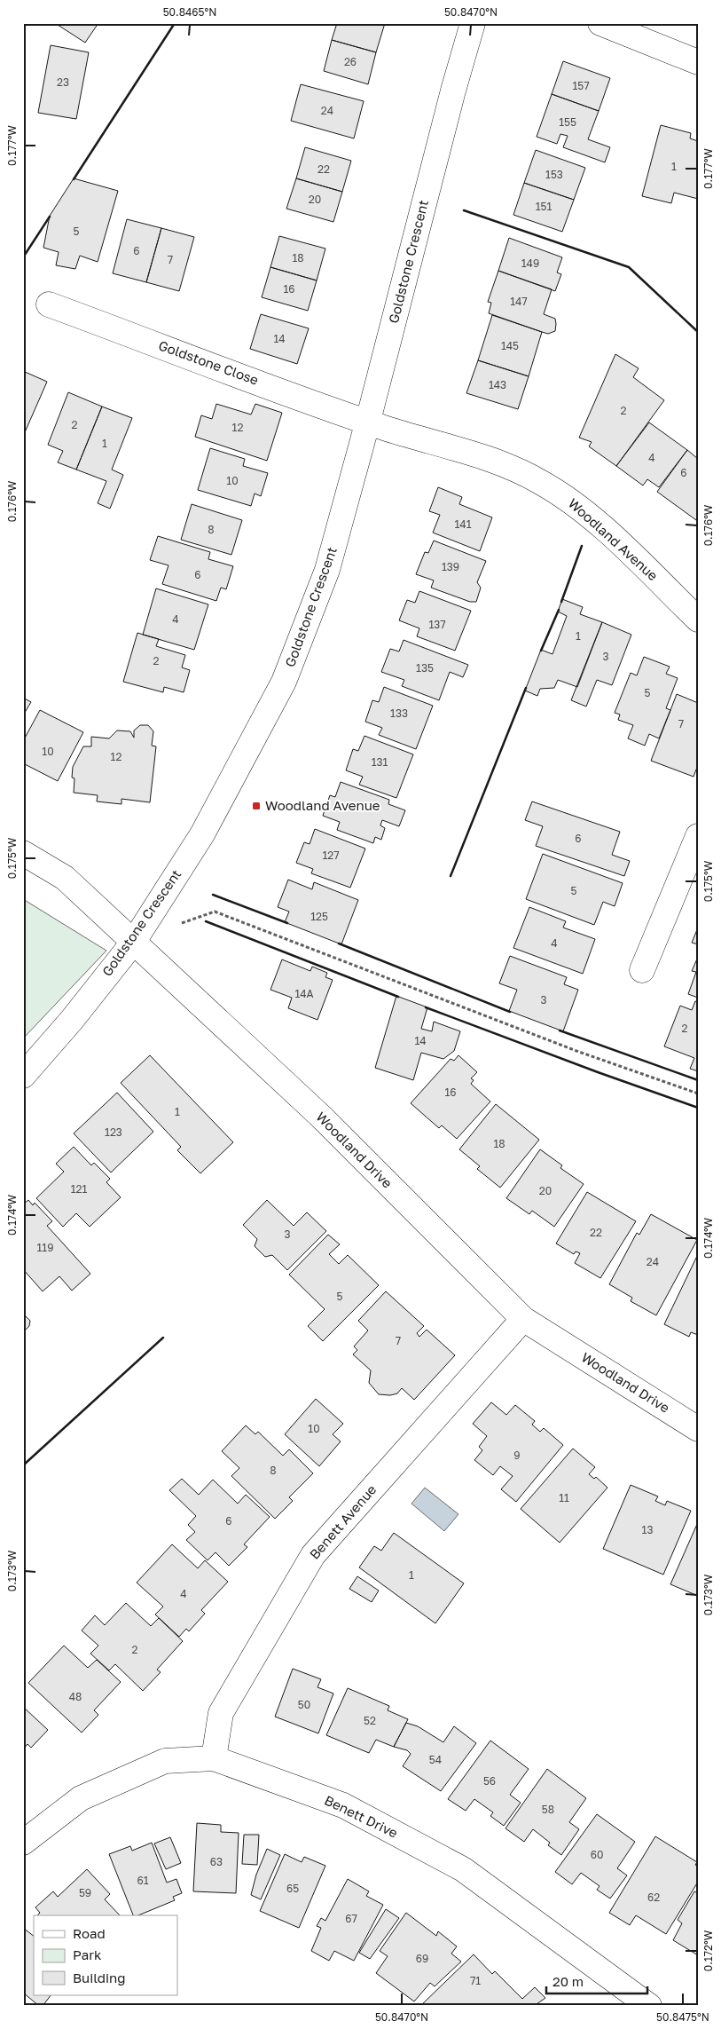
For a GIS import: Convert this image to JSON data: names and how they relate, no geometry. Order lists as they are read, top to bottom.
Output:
{
  "streets": {
    "street": [
      "Goldstone Crescent",
      "Goldstone Close",
      "Woodland Avenue",
      "Woodland Drive",
      "Benett Avenue",
      "Benett Drive"
    ]
  },
  "crossings": [
    ["Goldstone Crescent", "Goldstone Close"],
    ["Goldstone Crescent", "Woodland Avenue"],
    ["Goldstone Crescent", "Woodland Drive"],
    ["Goldstone Close", "Woodland Avenue"],
    ["Woodland Drive", "Benett Avenue"],
    ["Benett Avenue", "Benett Drive"]
  ],
  "places": {
    "transit": ["Woodland Avenue"]
  },
  "house_numbers": [
    "26",
    "23",
    "157",
    "24",
    "155",
    "1",
    "22",
    "153",
    "20",
    "151",
    "5",
    "6",
    "18",
    "7",
    "149",
    "16",
    "147",
    "14",
    "145",
    "143",
    "2",
    "2",
    "12",
    "1",
    "4",
    "6",
    "10",
    "141",
    "8",
    "139",
    "6",
    "4",
    "137",
    "1",
    "3",
    "2",
    "135",
    "5",
    "133",
    "7",
    "10",
    "12",
    "131",
    "6",
    "127",
    "5",
    "125",
    "4",
    "14A",
    "3",
    "2",
    "14",
    "16",
    "1",
    "123",
    "18",
    "121",
    "20",
    "22",
    "3",
    "119",
    "24",
    "5",
    "7",
    "10",
    "9",
    "8",
    "11",
    "6",
    "13",
    "1",
    "4",
    "2",
    "48",
    "50",
    "52",
    "54",
    "56",
    "58",
    "60",
    "63",
    "61",
    "65",
    "59",
    "62",
    "67",
    "69",
    "71"
  ],
  "legend": ["Road", "Park", "Building"],
  "scale_bar": "20 m",
  "coordinates": [
    "50.8465°N",
    "50.8470°N",
    "0.177°W",
    "0.176°W",
    "0.175°W",
    "0.174°W",
    "0.173°W",
    "0.172°W",
    "50.8475°N"
  ]
}
